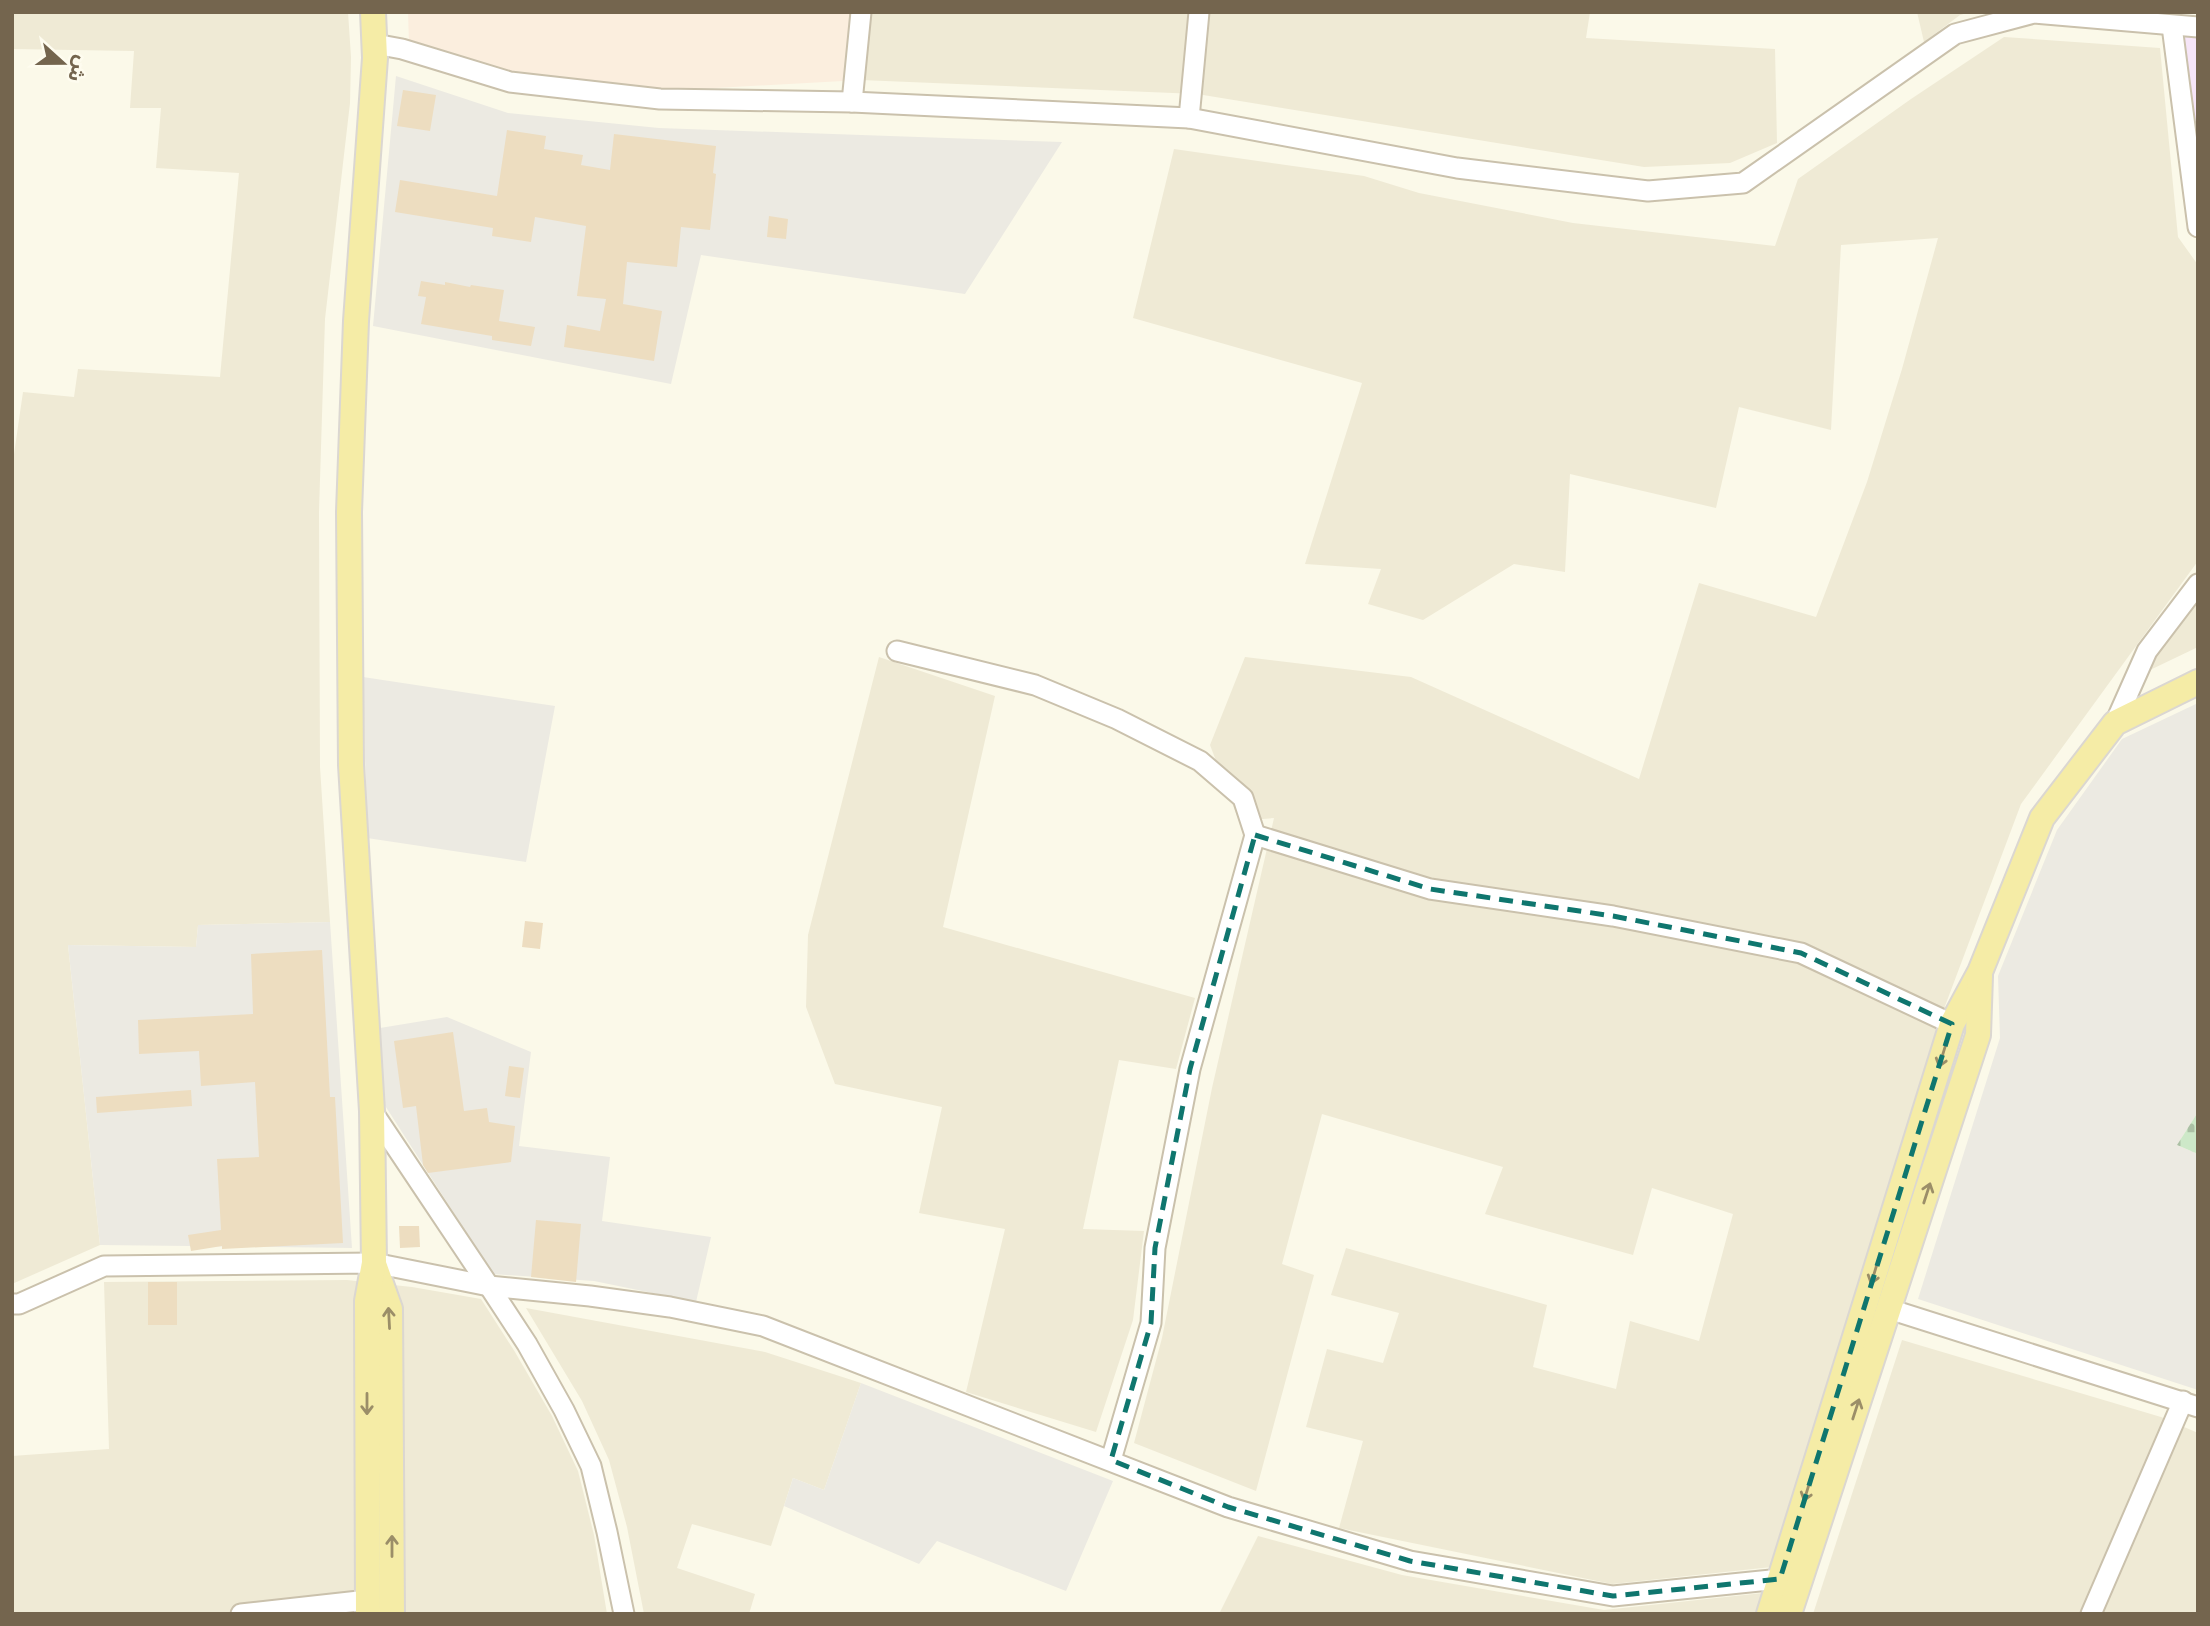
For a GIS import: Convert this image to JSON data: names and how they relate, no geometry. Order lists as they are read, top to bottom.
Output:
{
  "north": "right"
}
